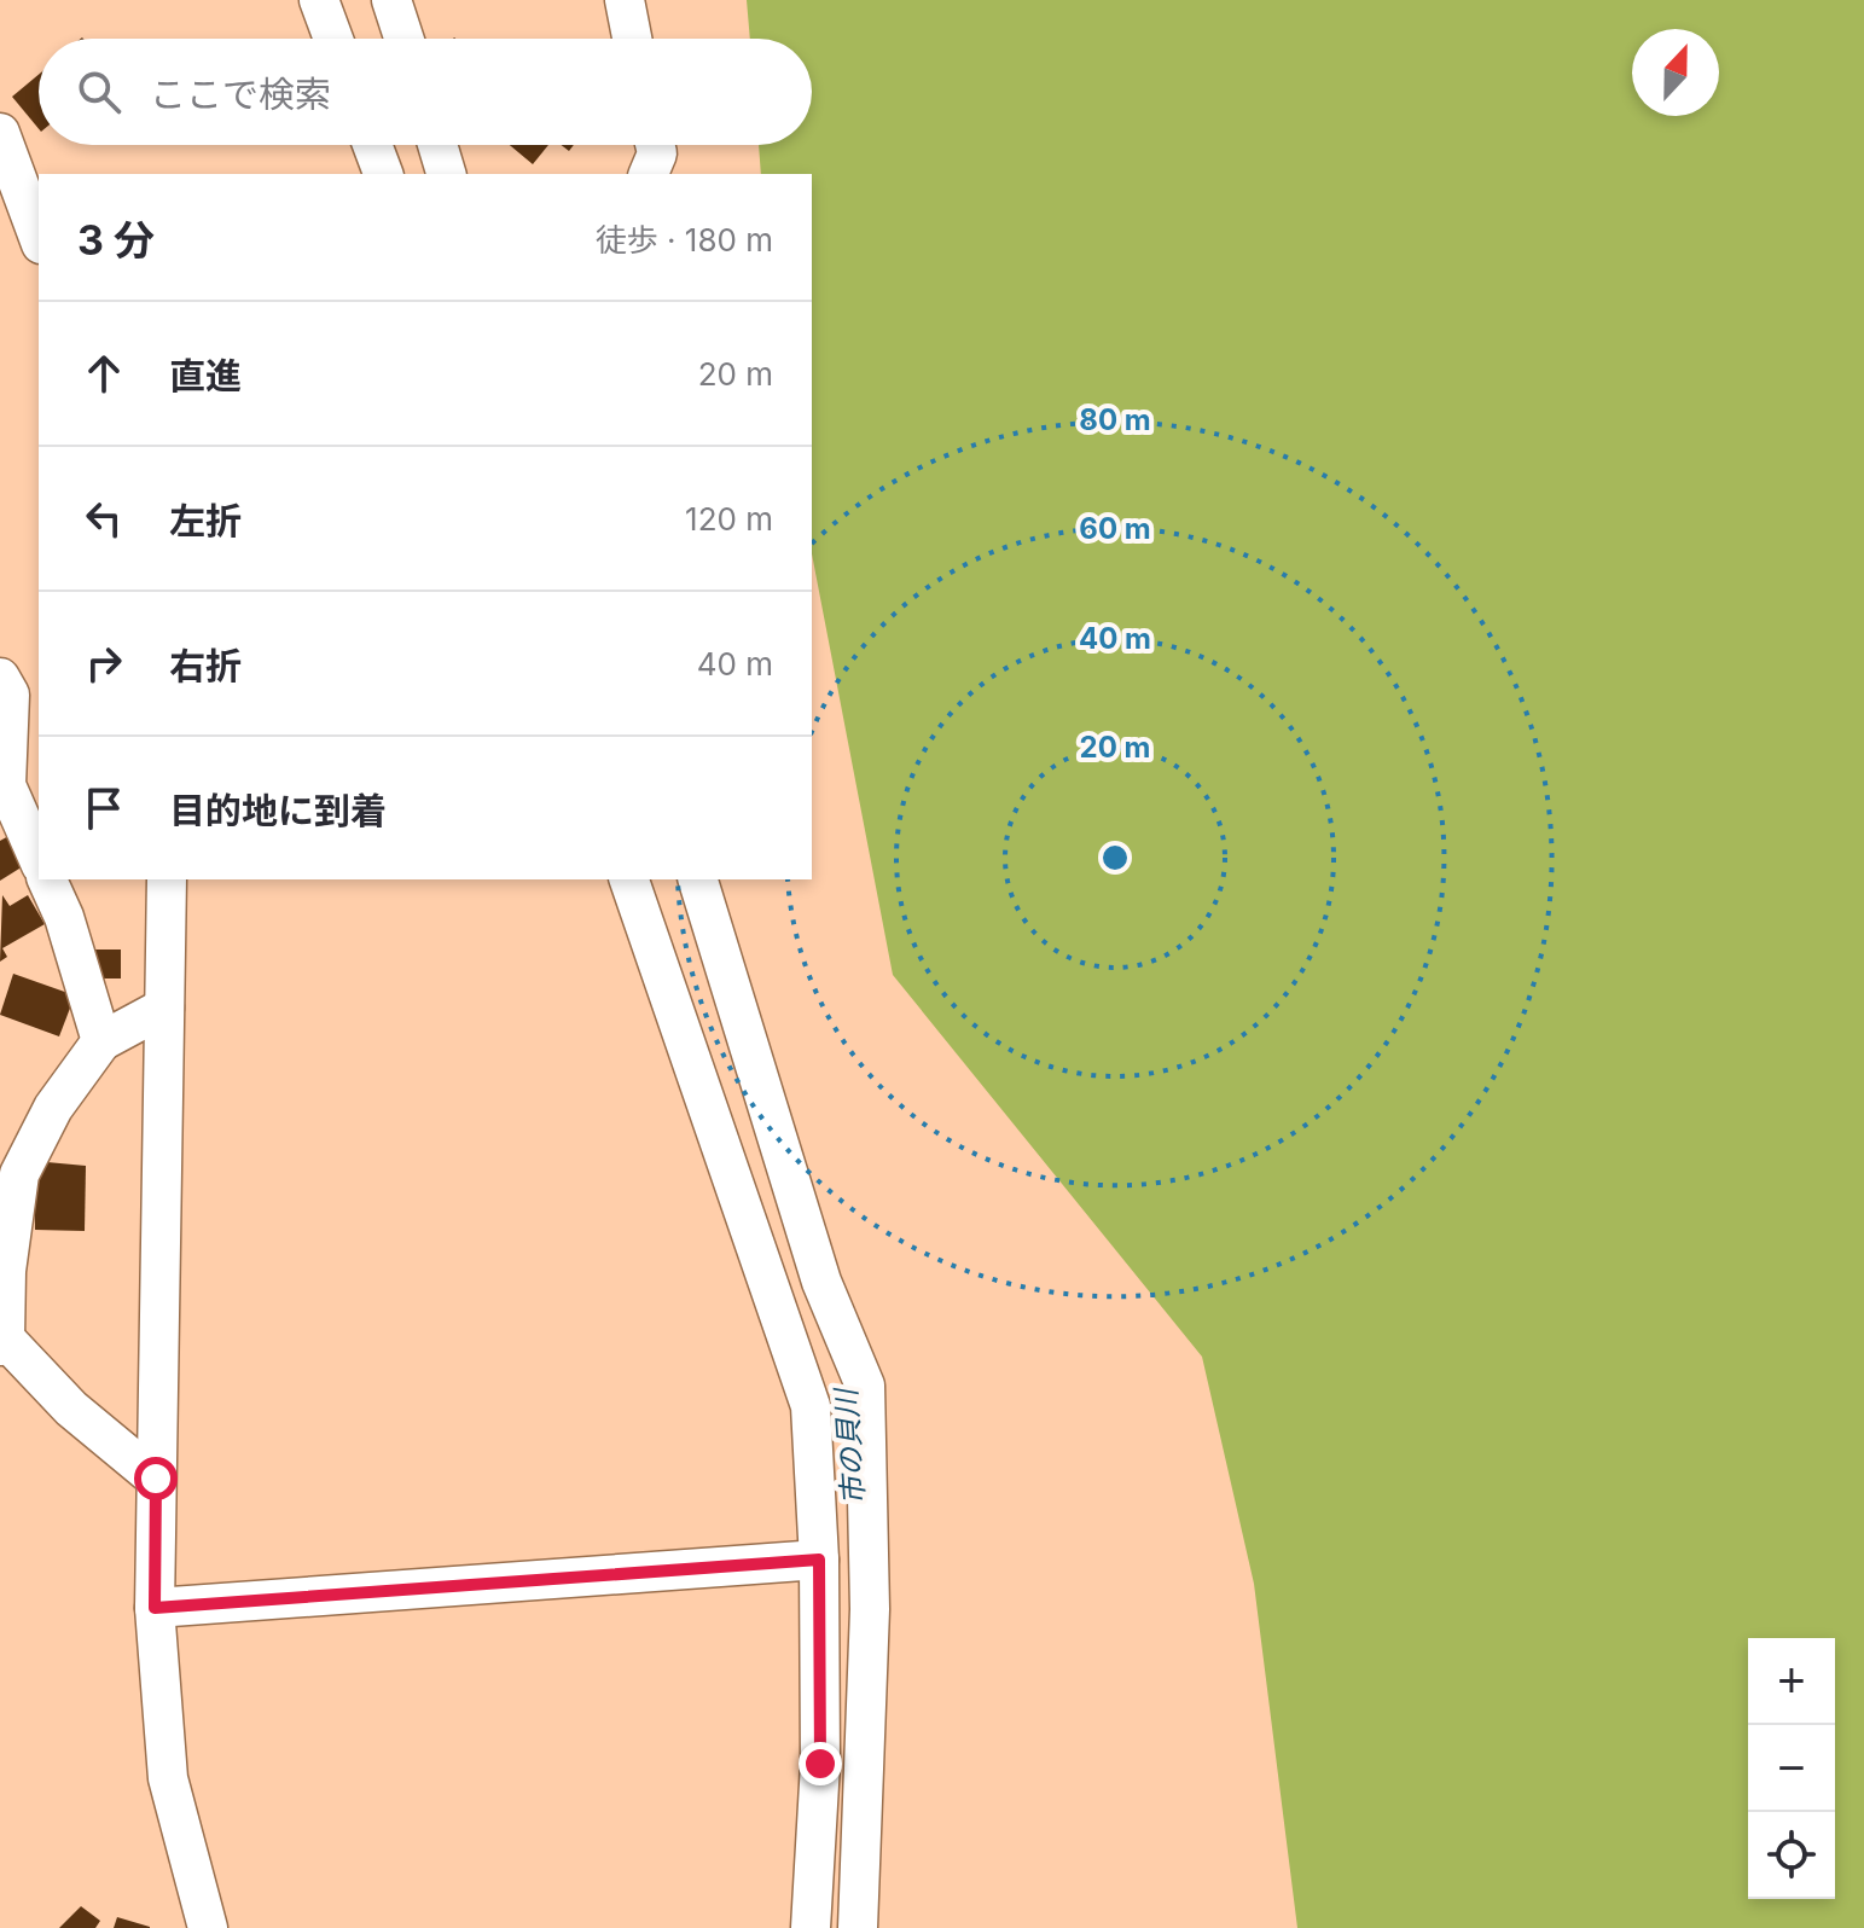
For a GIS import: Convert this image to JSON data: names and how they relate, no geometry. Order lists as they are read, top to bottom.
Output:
{
  "water": ["市の貝川"],
  "north": "top",
  "page": {
    "search": "ここで検索",
    "heading": ["3 分", "徒歩 · 180 m"],
    "list": [
      ["直進", "20 m"],
      ["左折", "120 m"],
      ["右折", "40 m"],
      "目的地に到着"
    ],
    "map_buttons": ["+", "−"]
  },
  "rings": [
    "80 m",
    "60 m",
    "40 m",
    "20 m"
  ]
}
